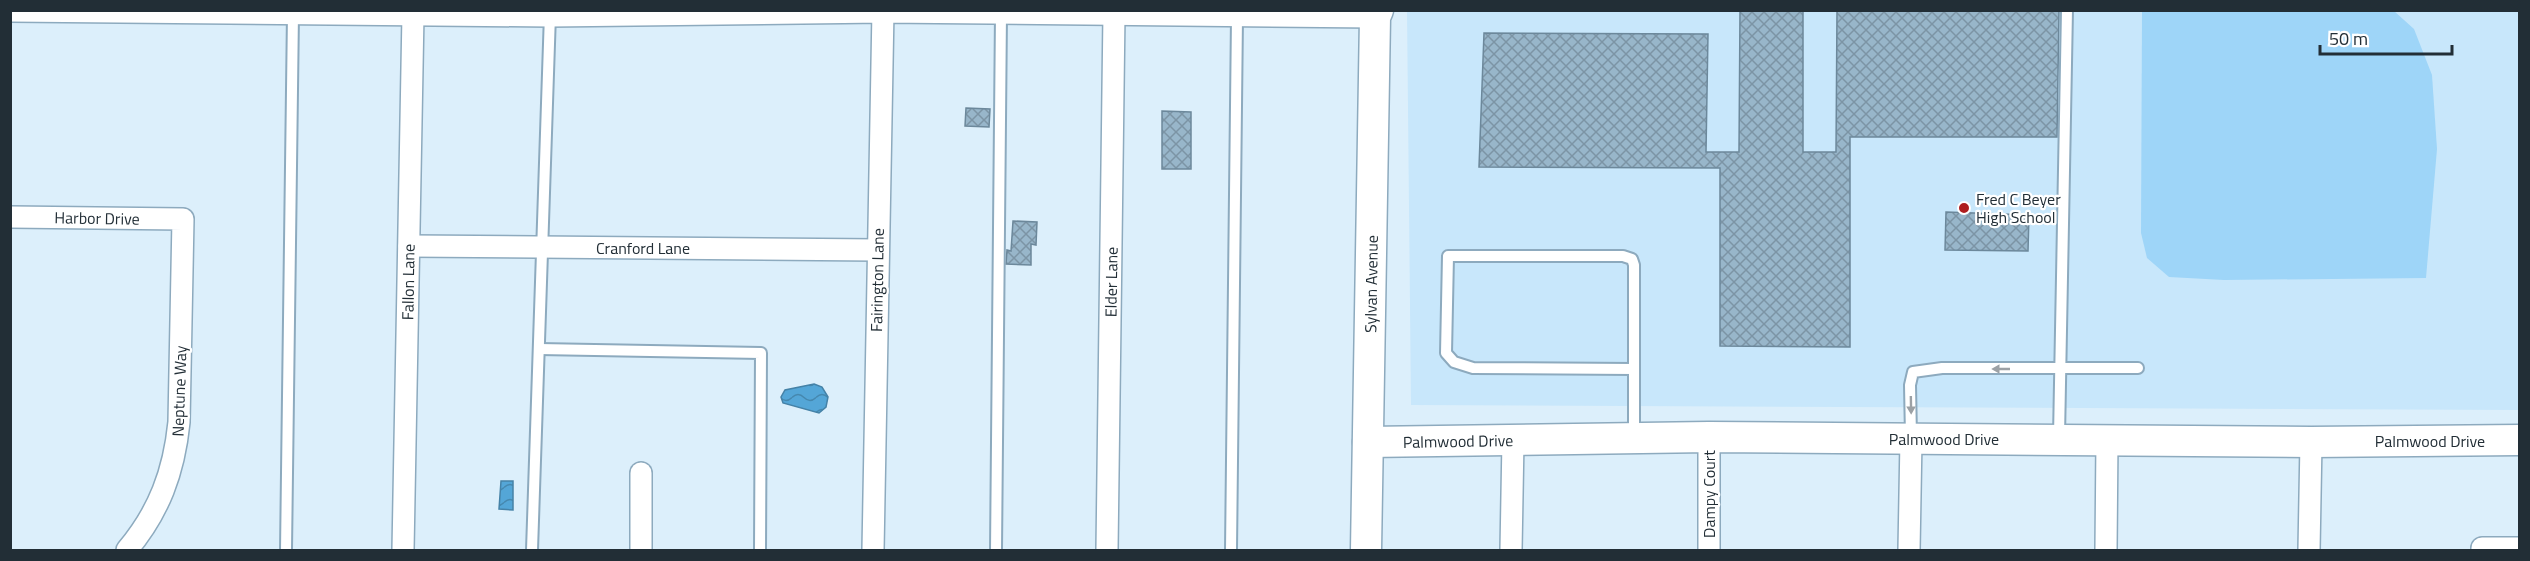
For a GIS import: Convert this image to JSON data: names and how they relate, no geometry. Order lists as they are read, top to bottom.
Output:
{
  "streets": {
    "street": [
      "Harbor Drive",
      "Cranford Lane",
      "Fairington Lane",
      "Fallon Lane",
      "Elder Lane",
      "Sylvan Avenue",
      "Neptune Way",
      "Palmwood Drive",
      "Dampy Court"
    ]
  },
  "crossings": [
    ["Harbor Drive", "Neptune Way"],
    ["Cranford Lane", "Fairington Lane"],
    ["Cranford Lane", "Fallon Lane"],
    ["Sylvan Avenue", "Palmwood Drive"],
    ["Palmwood Drive", "Dampy Court"]
  ],
  "places": ["Fred C Beyer High School"],
  "scale_bar": "50 m"
}
